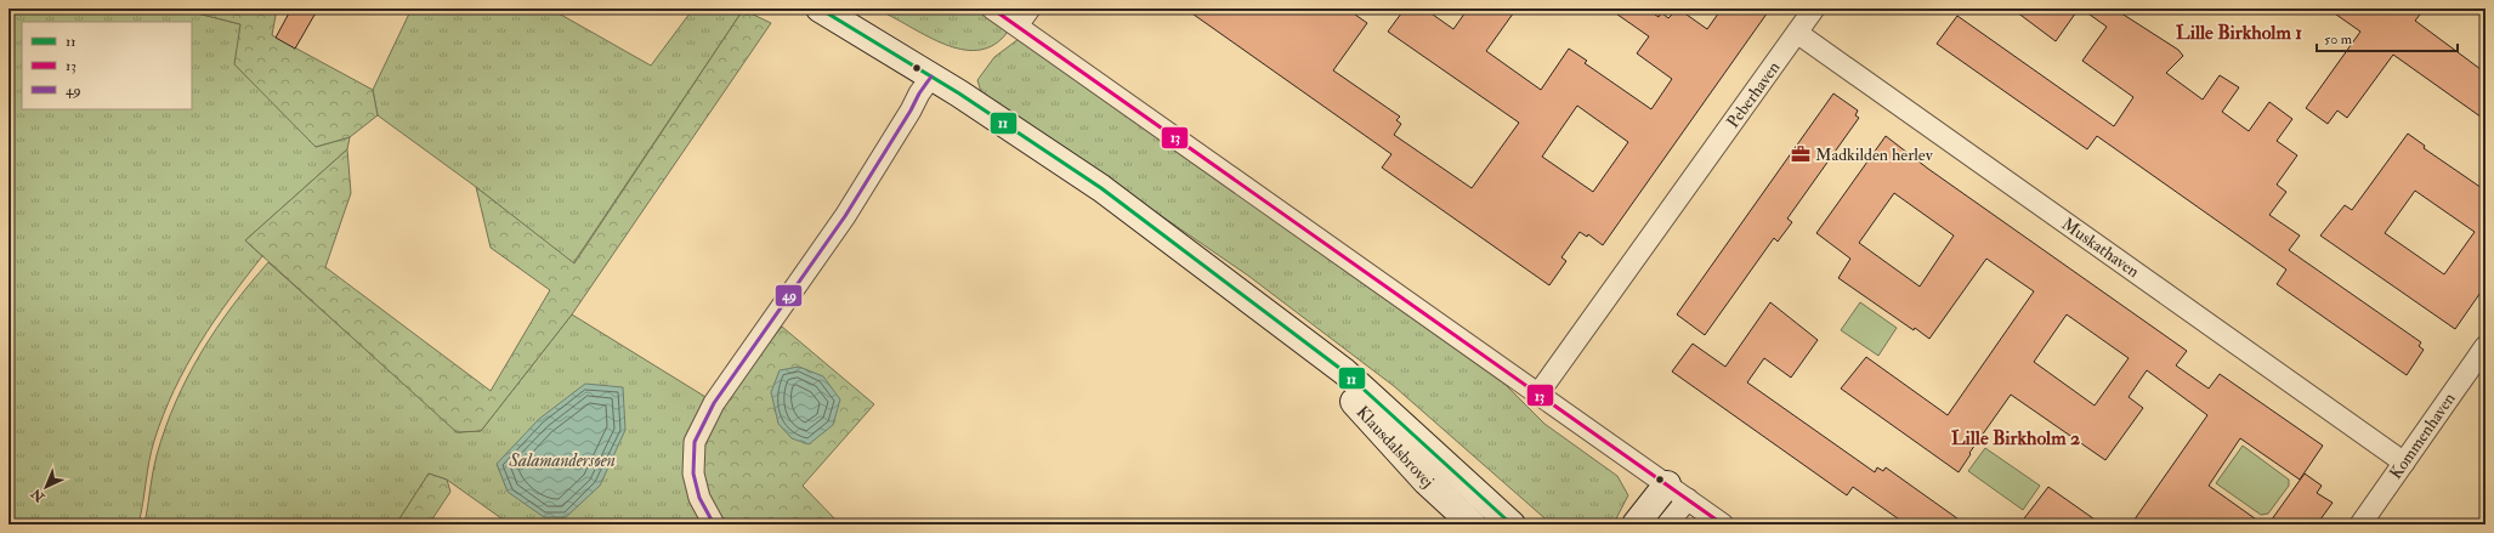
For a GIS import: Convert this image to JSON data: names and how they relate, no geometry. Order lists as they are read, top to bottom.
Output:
{
  "streets": {
    "street": [
      "Peberhaven",
      "Muskathaven",
      "Kommenhaven",
      "Klausdalsbrovej"
    ]
  },
  "crossings": [
    ["Peberhaven", "Muskathaven"],
    ["Muskathaven", "Kommenhaven"]
  ],
  "districts": ["Lille Birkholm 1", "Lille Birkholm 2"],
  "water": ["Salamandersøen"],
  "places": {
    "office": ["Madkilden herlev"]
  },
  "lines": ["transit line 11", "transit line 13", "transit line 49"],
  "legend": ["11", "13", "49"],
  "scale_bar": "50 m",
  "north": "bottom left"
}
